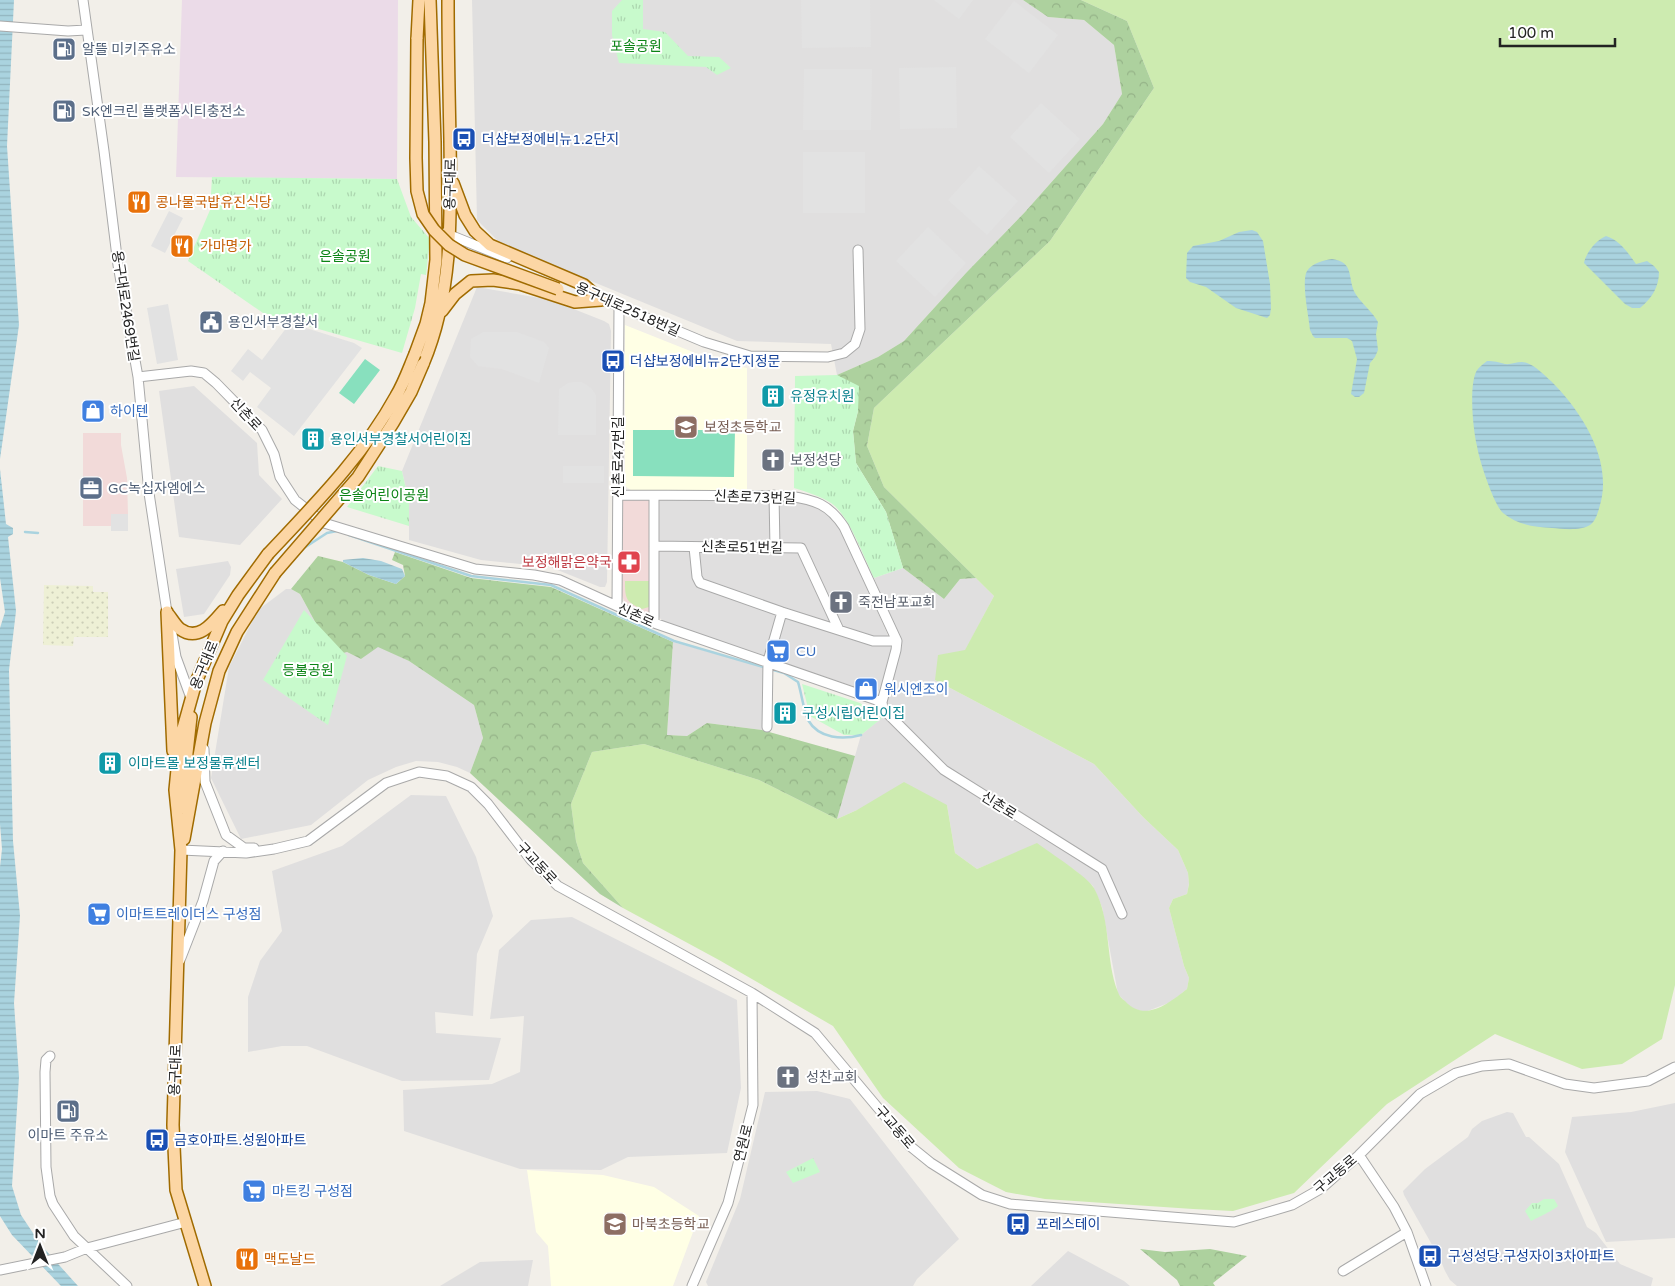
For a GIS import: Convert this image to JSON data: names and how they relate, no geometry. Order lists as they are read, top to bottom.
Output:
{
  "streets": {
    "main road": ["용구대로"],
    "street": [
      "용구대로2469번길",
      "용구대로2518번길",
      "신촌로",
      "신촌로47번길",
      "신촌로73번길",
      "신촌로51번길",
      "구교동로",
      "연원로"
    ]
  },
  "crossings": [
    ["용구대로", "용구대로2469번길"],
    ["용구대로", "용구대로2518번길"],
    ["용구대로", "구교동로"],
    ["용구대로2469번길", "신촌로"],
    ["용구대로2518번길", "신촌로47번길"],
    ["신촌로", "신촌로47번길"],
    ["신촌로47번길", "신촌로73번길"],
    ["구교동로", "연원로"]
  ],
  "parks": [
    "포솔공원",
    "은솔공원",
    "은솔어린이공원",
    "등불공원"
  ],
  "places": {
    "fuel station": ["알뜰 미키주유소", "SK엔크린 플랫폼시티충전소", "이마트 주유소"],
    "bus stop": [
      "더샵보정에비뉴1.2단지",
      "더샵보정에비뉴2단지정문",
      "금호아파트.성원아파트",
      "포레스테이",
      "구성성당.구성자이3차아파트"
    ],
    "restaurant": ["콩나물국밥유진식당", "가마명가", "맥도날드"],
    "public building": ["용인서부경찰서"],
    "building": [
      "유정유치원",
      "용인서부경찰서어린이집",
      "구성시립어린이집",
      "이마트몰 보정물류센터"
    ],
    "shop": ["하이텐", "워시엔조이"],
    "school or university": ["보정초등학교", "마북초등학교"],
    "church": ["보정성당", "죽전남포교회", "성찬교회"],
    "office": ["GC녹십자엠에스"],
    "pharmacy": ["보정해맑은약국"],
    "supermarket": ["CU", "이마트트레이더스 구성점", "마트킹 구성점"]
  },
  "scale_bar": "100 m",
  "north": "top"
}
